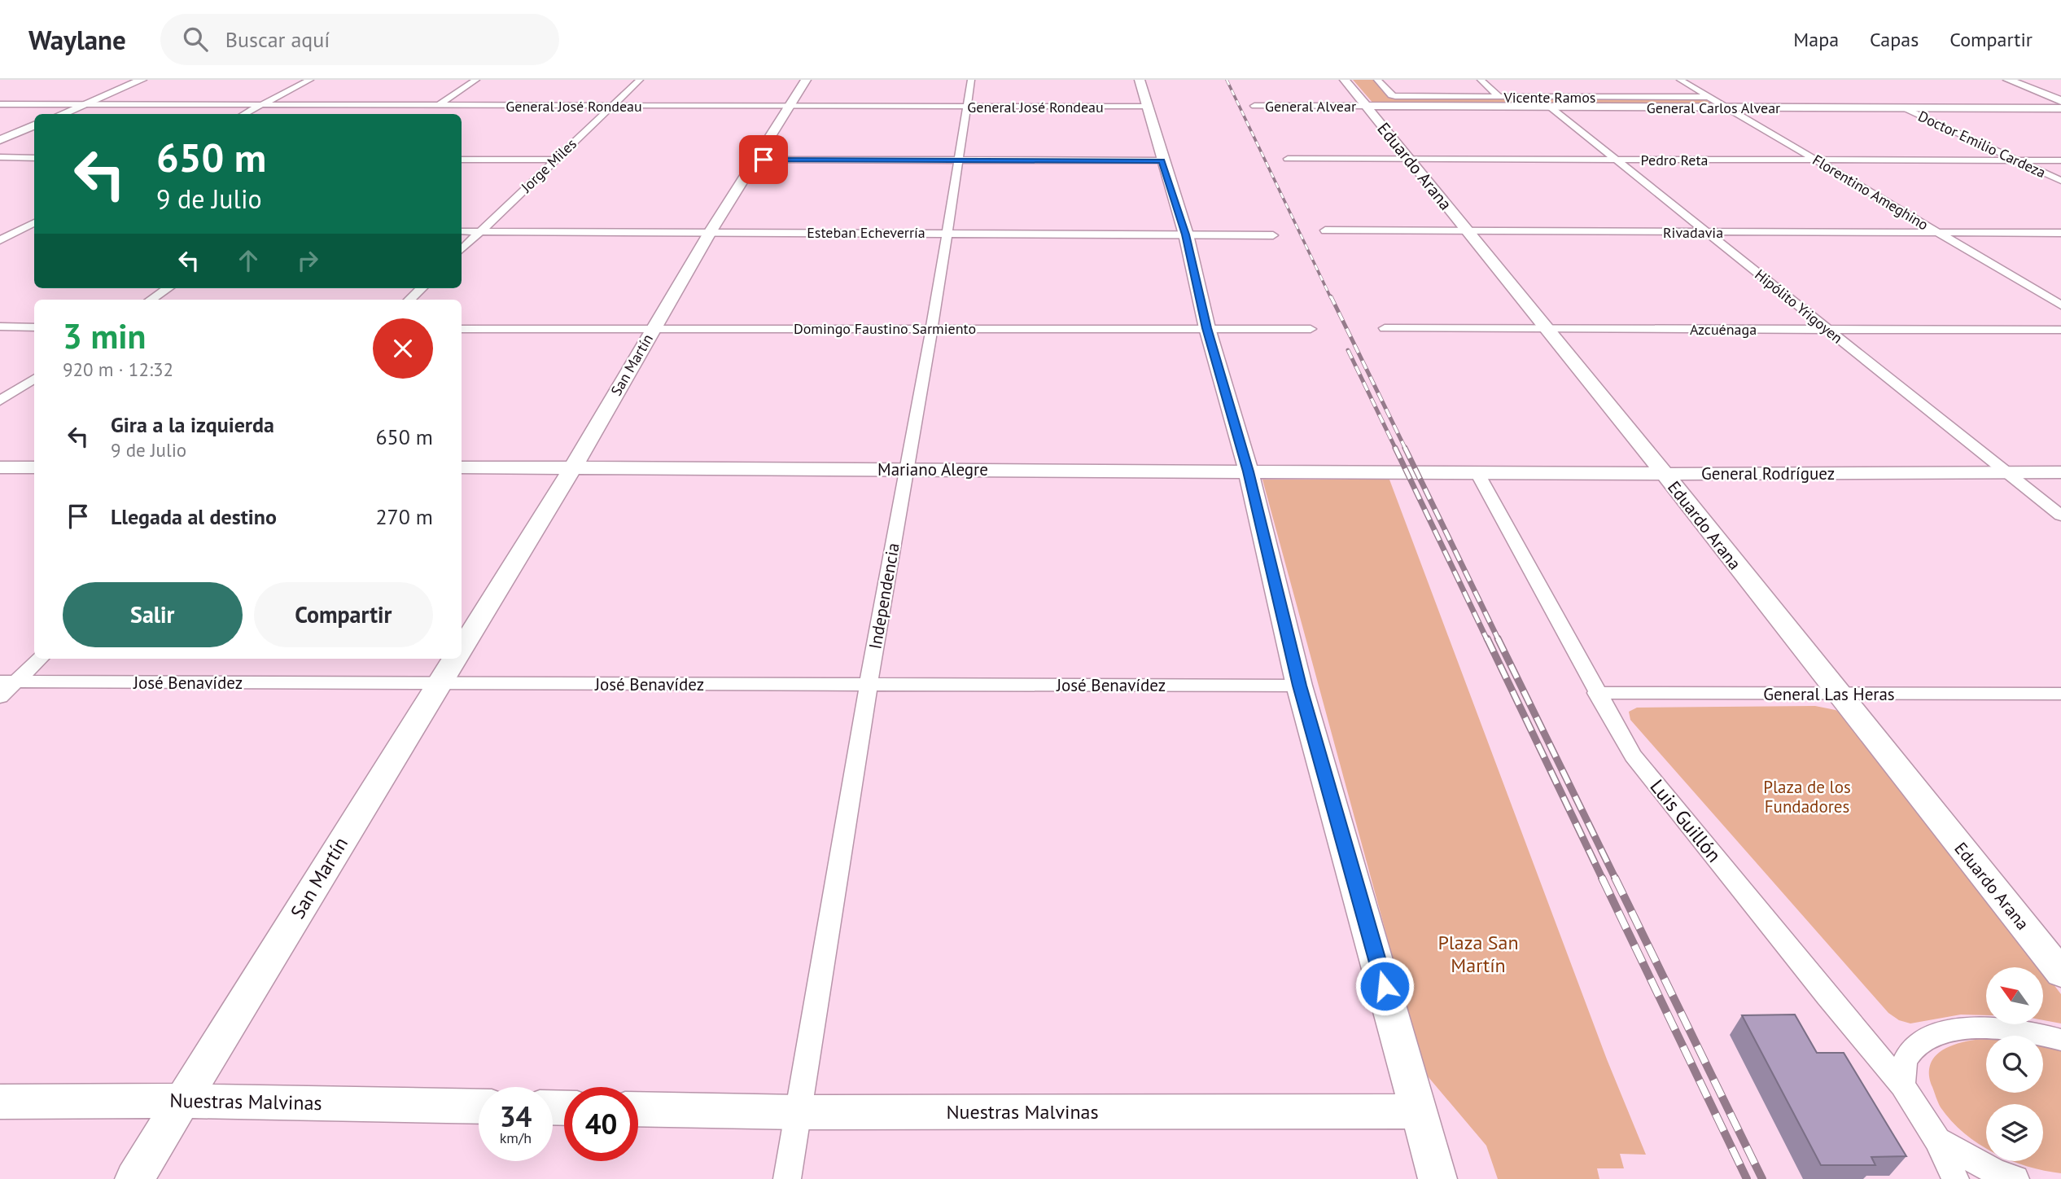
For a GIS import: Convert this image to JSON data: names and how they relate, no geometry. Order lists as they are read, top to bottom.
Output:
{
  "streets": {
    "street": [
      "Vicente Ramos",
      "General José Rondeau",
      "General Alvear",
      "General Carlos Alvear",
      "Doctor Emilio Cardeza",
      "Pedro Reta",
      "Jorge Miles",
      "Eduardo Arana",
      "Florentino Ameghino",
      "Esteban Echeverría",
      "Rivadavia",
      "Hipólito Yrigoyen",
      "Domingo Faustino Sarmiento",
      "Azcuénaga",
      "San Martín",
      "Mariano Alegre",
      "General Rodríguez",
      "Independencia",
      "José Benavídez",
      "General Las Heras",
      "Luis Guillón",
      "Nuestras Malvinas"
    ]
  },
  "crossings": [
    ["Vicente Ramos", "Florentino Ameghino"],
    ["Vicente Ramos", "Hipólito Yrigoyen"],
    ["General José Rondeau", "Jorge Miles"],
    ["General José Rondeau", "San Martín"],
    ["General José Rondeau", "Independencia"],
    ["General Alvear", "General Carlos Alvear"],
    ["General Alvear", "Eduardo Arana"],
    ["General Carlos Alvear", "Doctor Emilio Cardeza"],
    ["General Carlos Alvear", "Eduardo Arana"],
    ["General Carlos Alvear", "Florentino Ameghino"],
    ["General Carlos Alvear", "Hipólito Yrigoyen"],
    ["Doctor Emilio Cardeza", "Pedro Reta"],
    ["Pedro Reta", "Eduardo Arana"],
    ["Pedro Reta", "Florentino Ameghino"],
    ["Pedro Reta", "Hipólito Yrigoyen"],
    ["Jorge Miles", "Esteban Echeverría"],
    ["Eduardo Arana", "Rivadavia"],
    ["Eduardo Arana", "Azcuénaga"],
    ["Eduardo Arana", "General Rodríguez"],
    ["Eduardo Arana", "General Las Heras"],
    ["Florentino Ameghino", "Rivadavia"],
    ["Esteban Echeverría", "San Martín"],
    ["Esteban Echeverría", "Independencia"],
    ["Rivadavia", "Hipólito Yrigoyen"],
    ["Hipólito Yrigoyen", "Azcuénaga"],
    ["Hipólito Yrigoyen", "General Rodríguez"],
    ["Domingo Faustino Sarmiento", "San Martín"],
    ["Domingo Faustino Sarmiento", "Independencia"],
    ["San Martín", "Mariano Alegre"],
    ["San Martín", "José Benavídez"],
    ["San Martín", "Nuestras Malvinas"],
    ["Mariano Alegre", "General Rodríguez"],
    ["Mariano Alegre", "Independencia"],
    ["General Rodríguez", "Luis Guillón"],
    ["Independencia", "José Benavídez"],
    ["Independencia", "Nuestras Malvinas"],
    ["General Las Heras", "Luis Guillón"]
  ],
  "parks": ["Plaza de los Fundadores", "Plaza San Martín"],
  "north": "top left",
  "page": {
    "header": "Waylane",
    "search": "Buscar aquí",
    "nav": ["Mapa", "Capas", "Compartir"],
    "turn": ["650 m", "9 de Julio"],
    "heading": ["3 min", "920 m · 12:32"],
    "list": [
      {
        "name": "Gira a la izquierda",
        "note": "9 de Julio",
        "value": "650 m"
      },
      {
        "name": "Llegada al destino",
        "value": "270 m"
      }
    ],
    "buttons": ["Salir", "Compartir"],
    "speed": "34 km/h",
    "limit": "40"
  }
}
